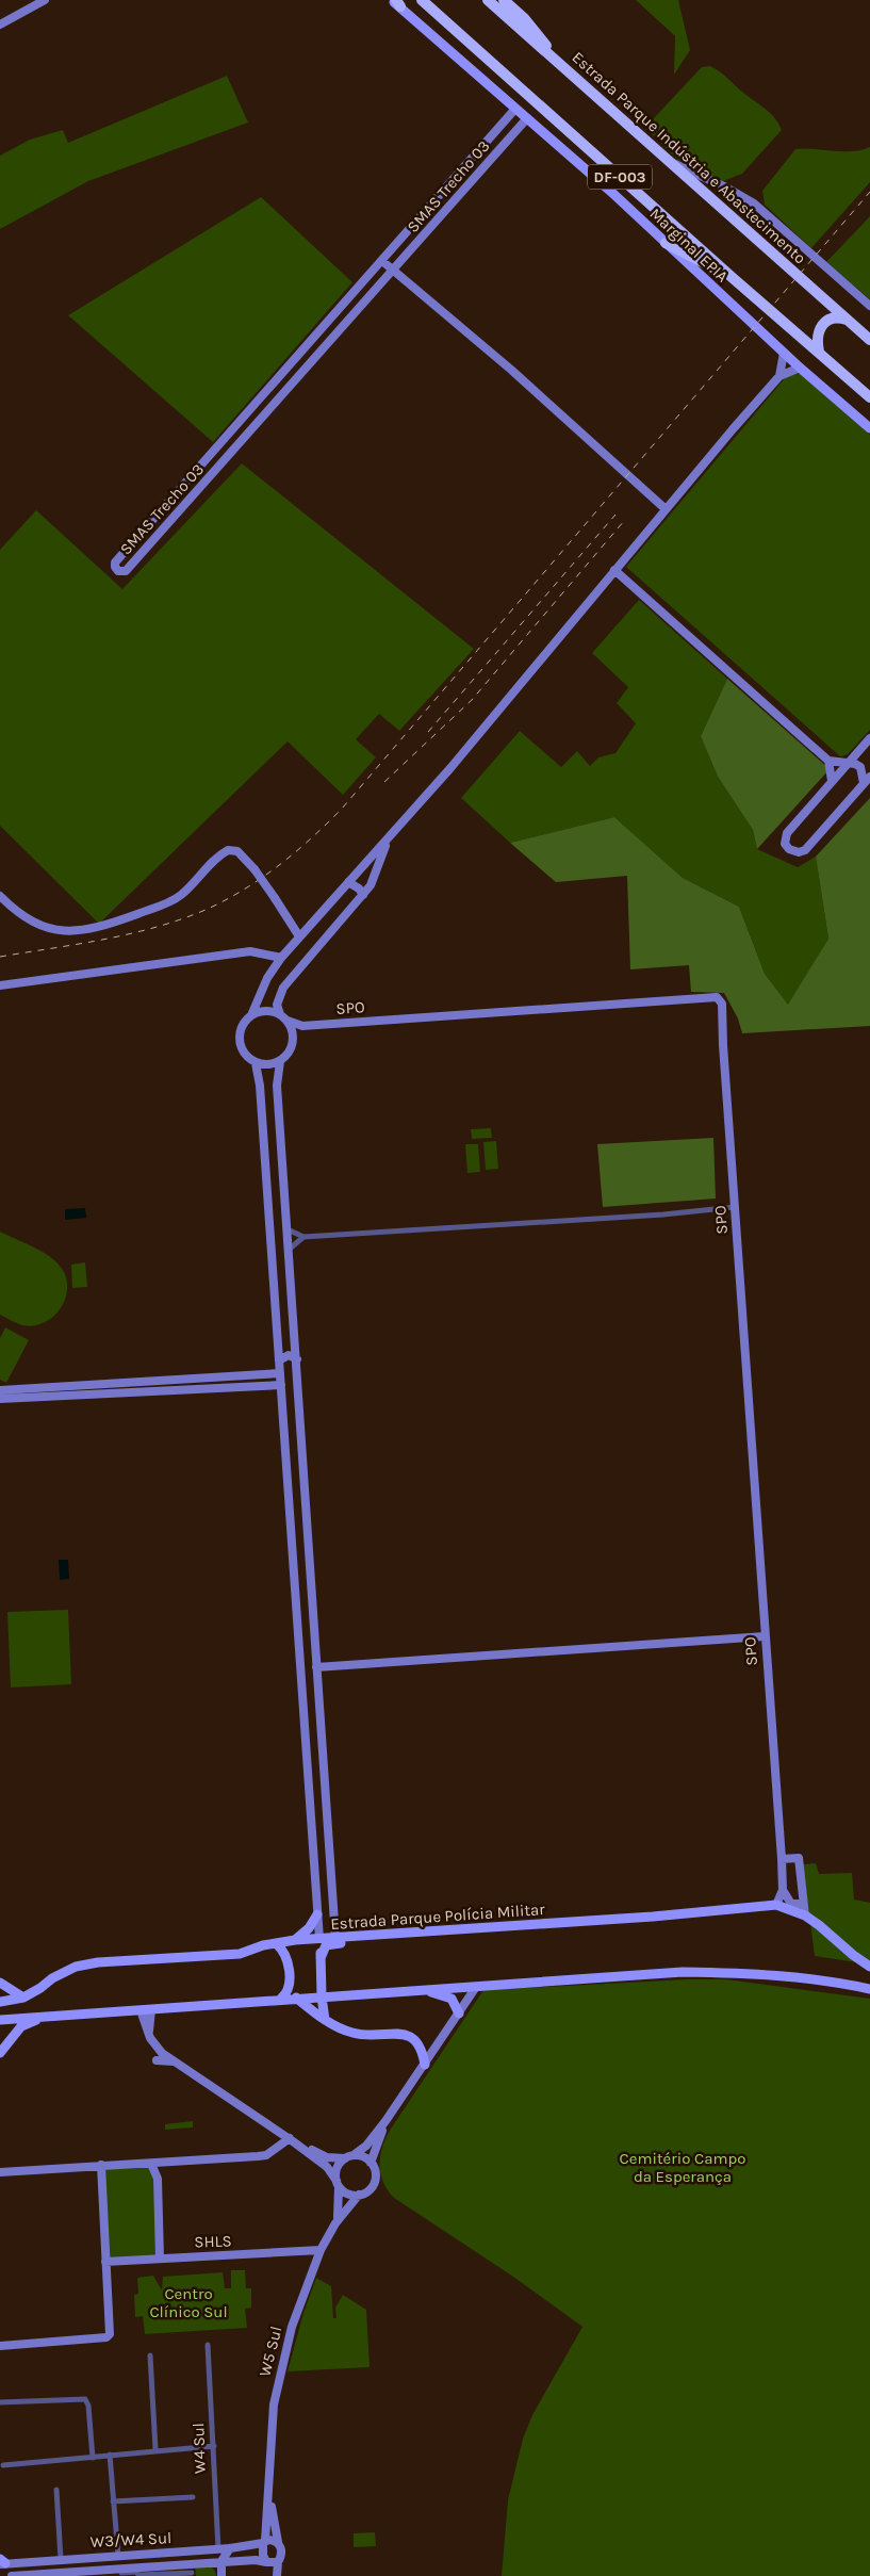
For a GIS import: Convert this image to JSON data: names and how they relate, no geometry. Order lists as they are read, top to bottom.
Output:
{
  "streets": {
    "highway": ["Estrada Parque Indústria e Abastecimento", "DF-003"],
    "main road": ["Marginal EPIA", "Estrada Parque Polícia Militar"],
    "street": [
      "SMAS Trecho 03",
      "SPO",
      "SHLS",
      "W5 Sul",
      "W4 Sul",
      "W3/W4 Sul"
    ]
  },
  "crossings": [
    ["SMAS Trecho 03", "Marginal EPIA"],
    ["SPO", "Estrada Parque Polícia Militar"],
    ["SHLS", "W5 Sul"],
    ["W5 Sul", "W3/W4 Sul"],
    ["W4 Sul", "W3/W4 Sul"]
  ],
  "parks": ["Cemitério Campo da Esperança", "Centro Clínico Sul"]
}
